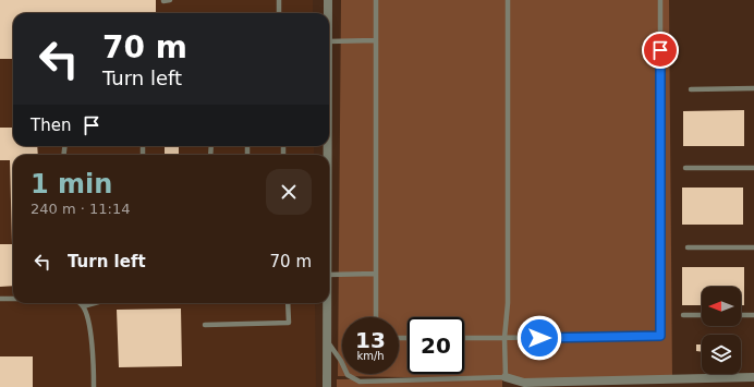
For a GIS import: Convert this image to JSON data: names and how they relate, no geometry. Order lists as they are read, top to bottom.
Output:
{
  "north": "left",
  "page": {
    "turn": ["70 m", "Turn left"],
    "then": "Then",
    "heading": ["1 min", "240 m · 11:14"],
    "list": [
      {
        "name": "Turn left",
        "value": "70 m"
      }
    ],
    "speed": "13 km/h",
    "limit": "20"
  }
}
